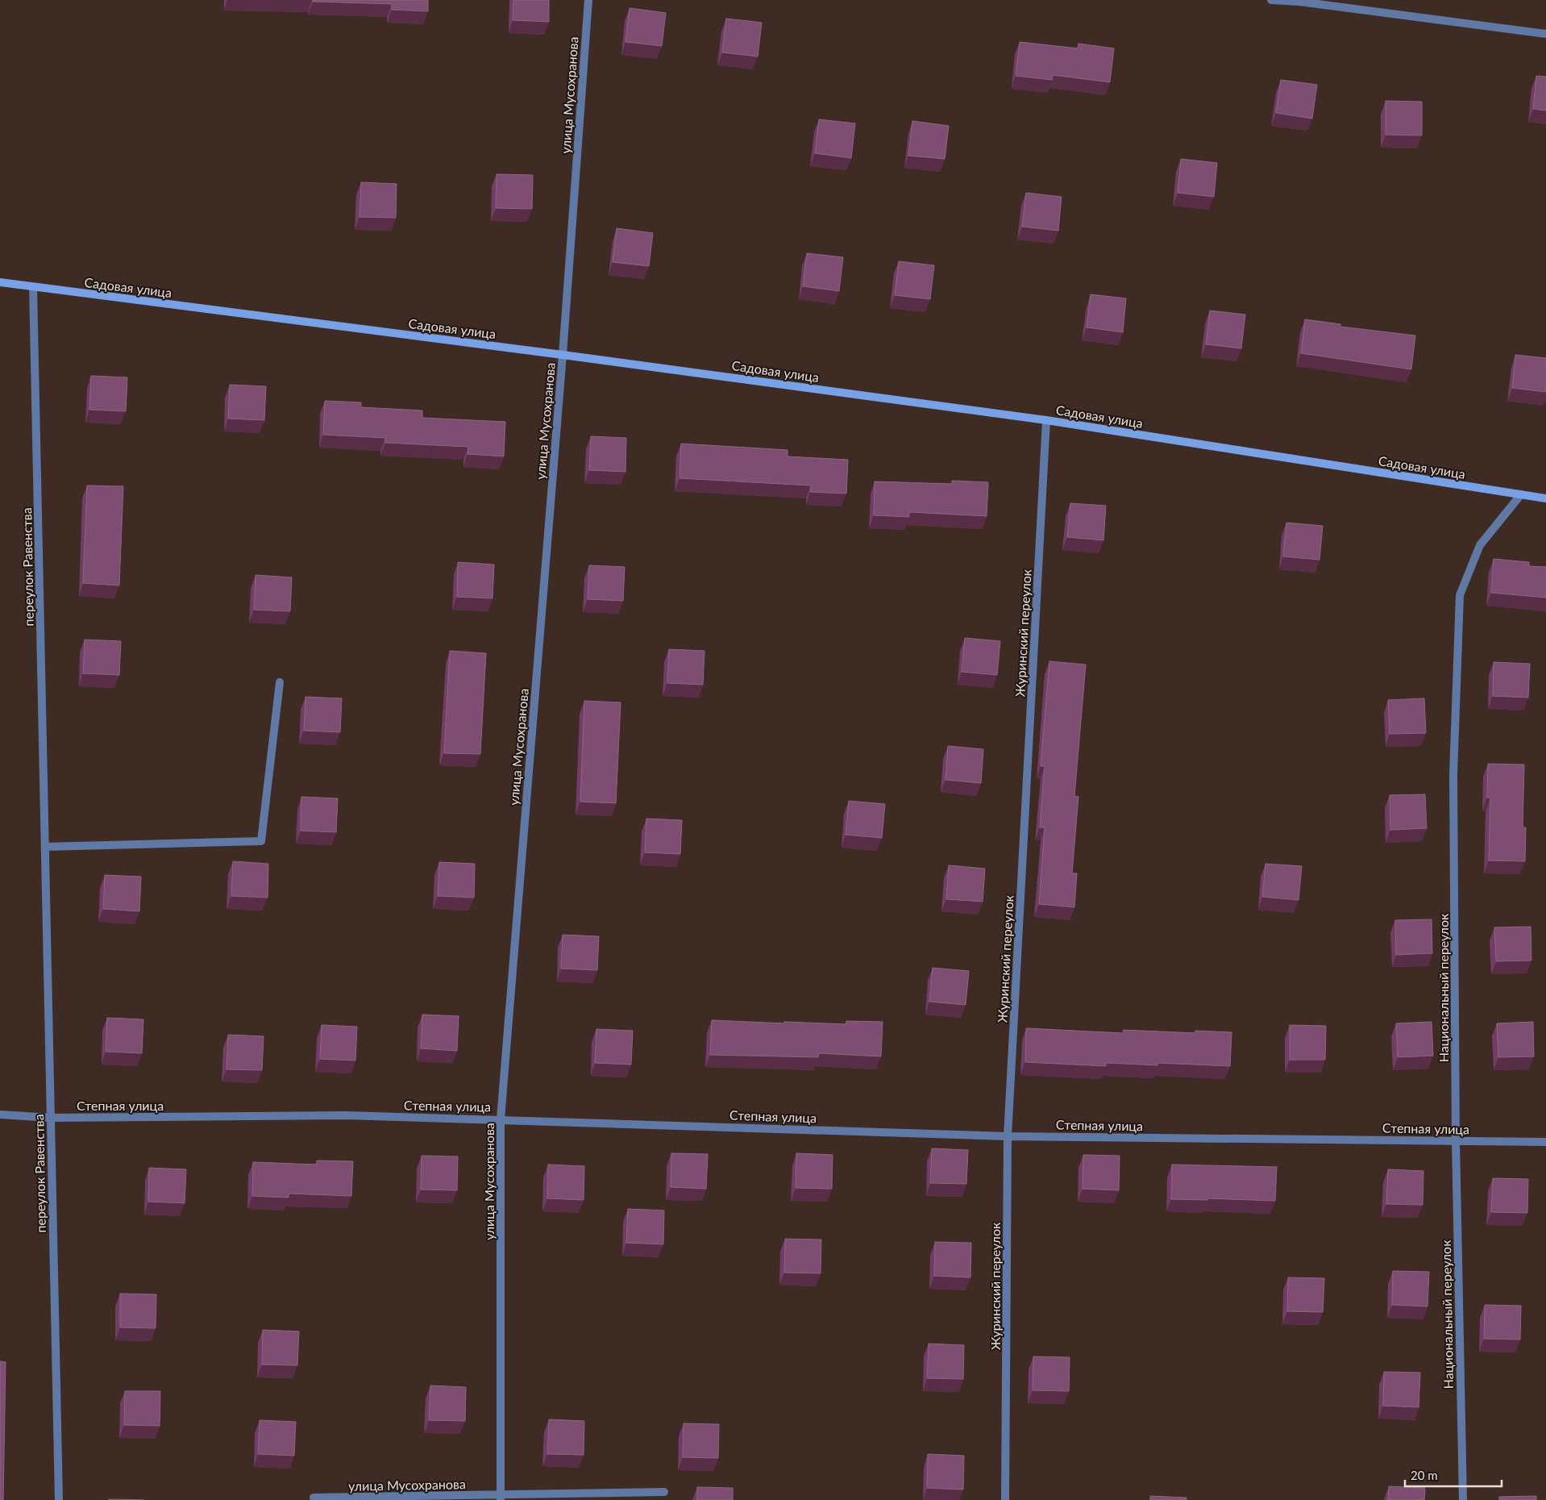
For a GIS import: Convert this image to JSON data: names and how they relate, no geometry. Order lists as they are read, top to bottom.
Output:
{
  "streets": {
    "street": [
      "улица Мусохранова",
      "Садовая улица",
      "переулок Равенства",
      "Журинский переулок",
      "Национальный переулок",
      "Степная улица"
    ]
  },
  "crossings": [
    ["улица Мусохранова", "Садовая улица"],
    ["улица Мусохранова", "Степная улица"],
    ["Садовая улица", "переулок Равенства"],
    ["Садовая улица", "Журинский переулок"],
    ["Садовая улица", "Национальный переулок"],
    ["переулок Равенства", "Степная улица"],
    ["Журинский переулок", "Степная улица"],
    ["Национальный переулок", "Степная улица"]
  ],
  "scale_bar": "20 m"
}
